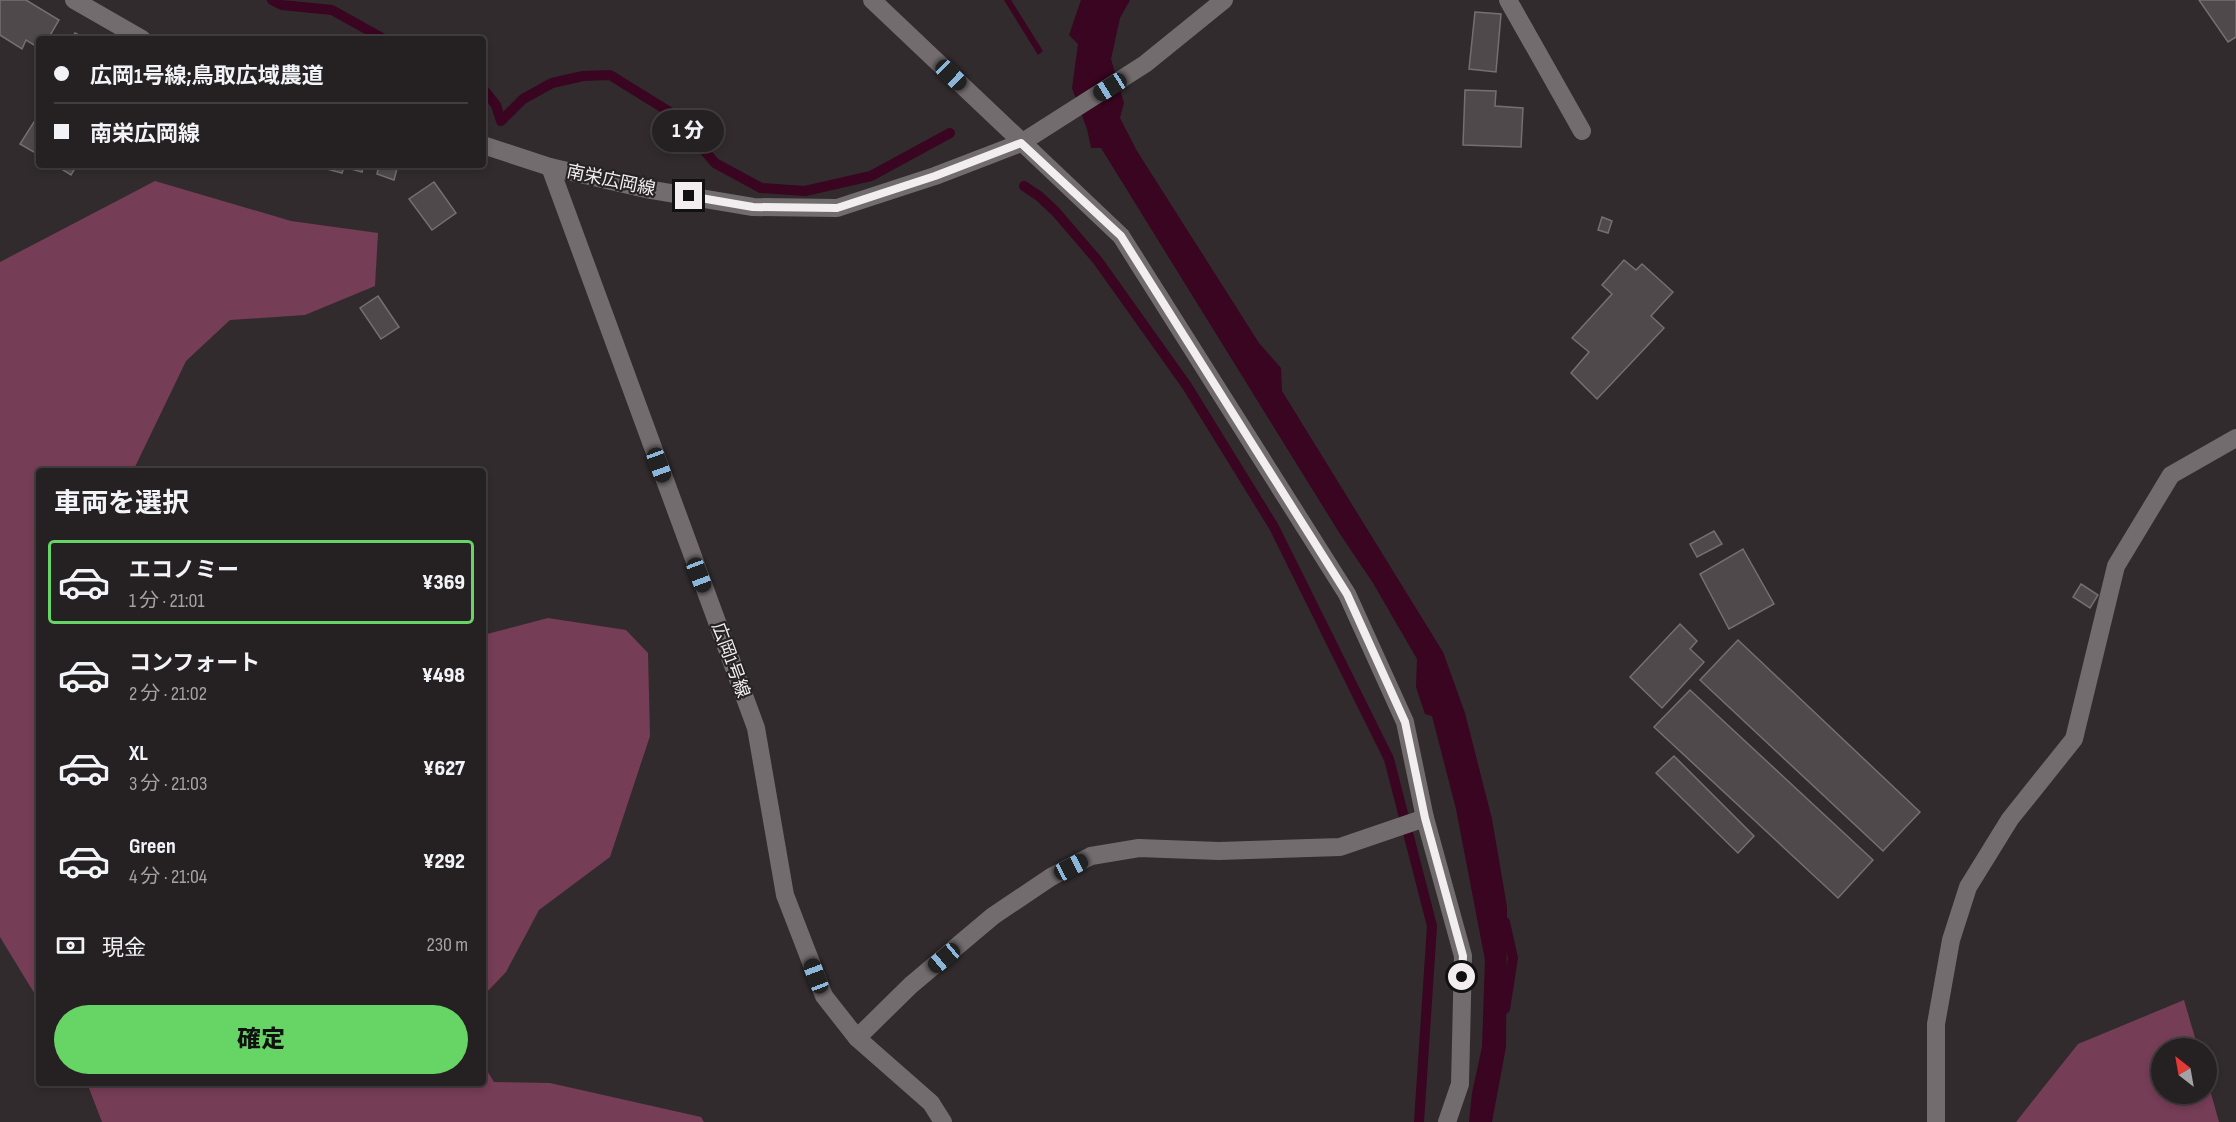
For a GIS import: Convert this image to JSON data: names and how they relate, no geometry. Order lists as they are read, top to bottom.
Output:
{
  "streets": {
    "street": ["南栄広岡線", "広岡1号線"]
  },
  "crossings": [
    ["南栄広岡線", "広岡1号線"]
  ],
  "north": "top left",
  "page": {
    "banner": ["広岡1号線;鳥取広域農道", "南栄広岡線"],
    "bubble": "1 分",
    "heading": "車両を選択",
    "list": [
      {
        "name": "エコノミー",
        "note": "1 分 · 21:01",
        "value": "¥369"
      },
      {
        "name": "コンフォート",
        "note": "2 分 · 21:02",
        "value": "¥498"
      },
      {
        "name": "XL",
        "note": "3 分 · 21:03",
        "value": "¥627"
      },
      {
        "name": "Green",
        "note": "4 分 · 21:04",
        "value": "¥292"
      }
    ],
    "pay": ["現金", "230 m"],
    "buttons": "確定"
  }
}
